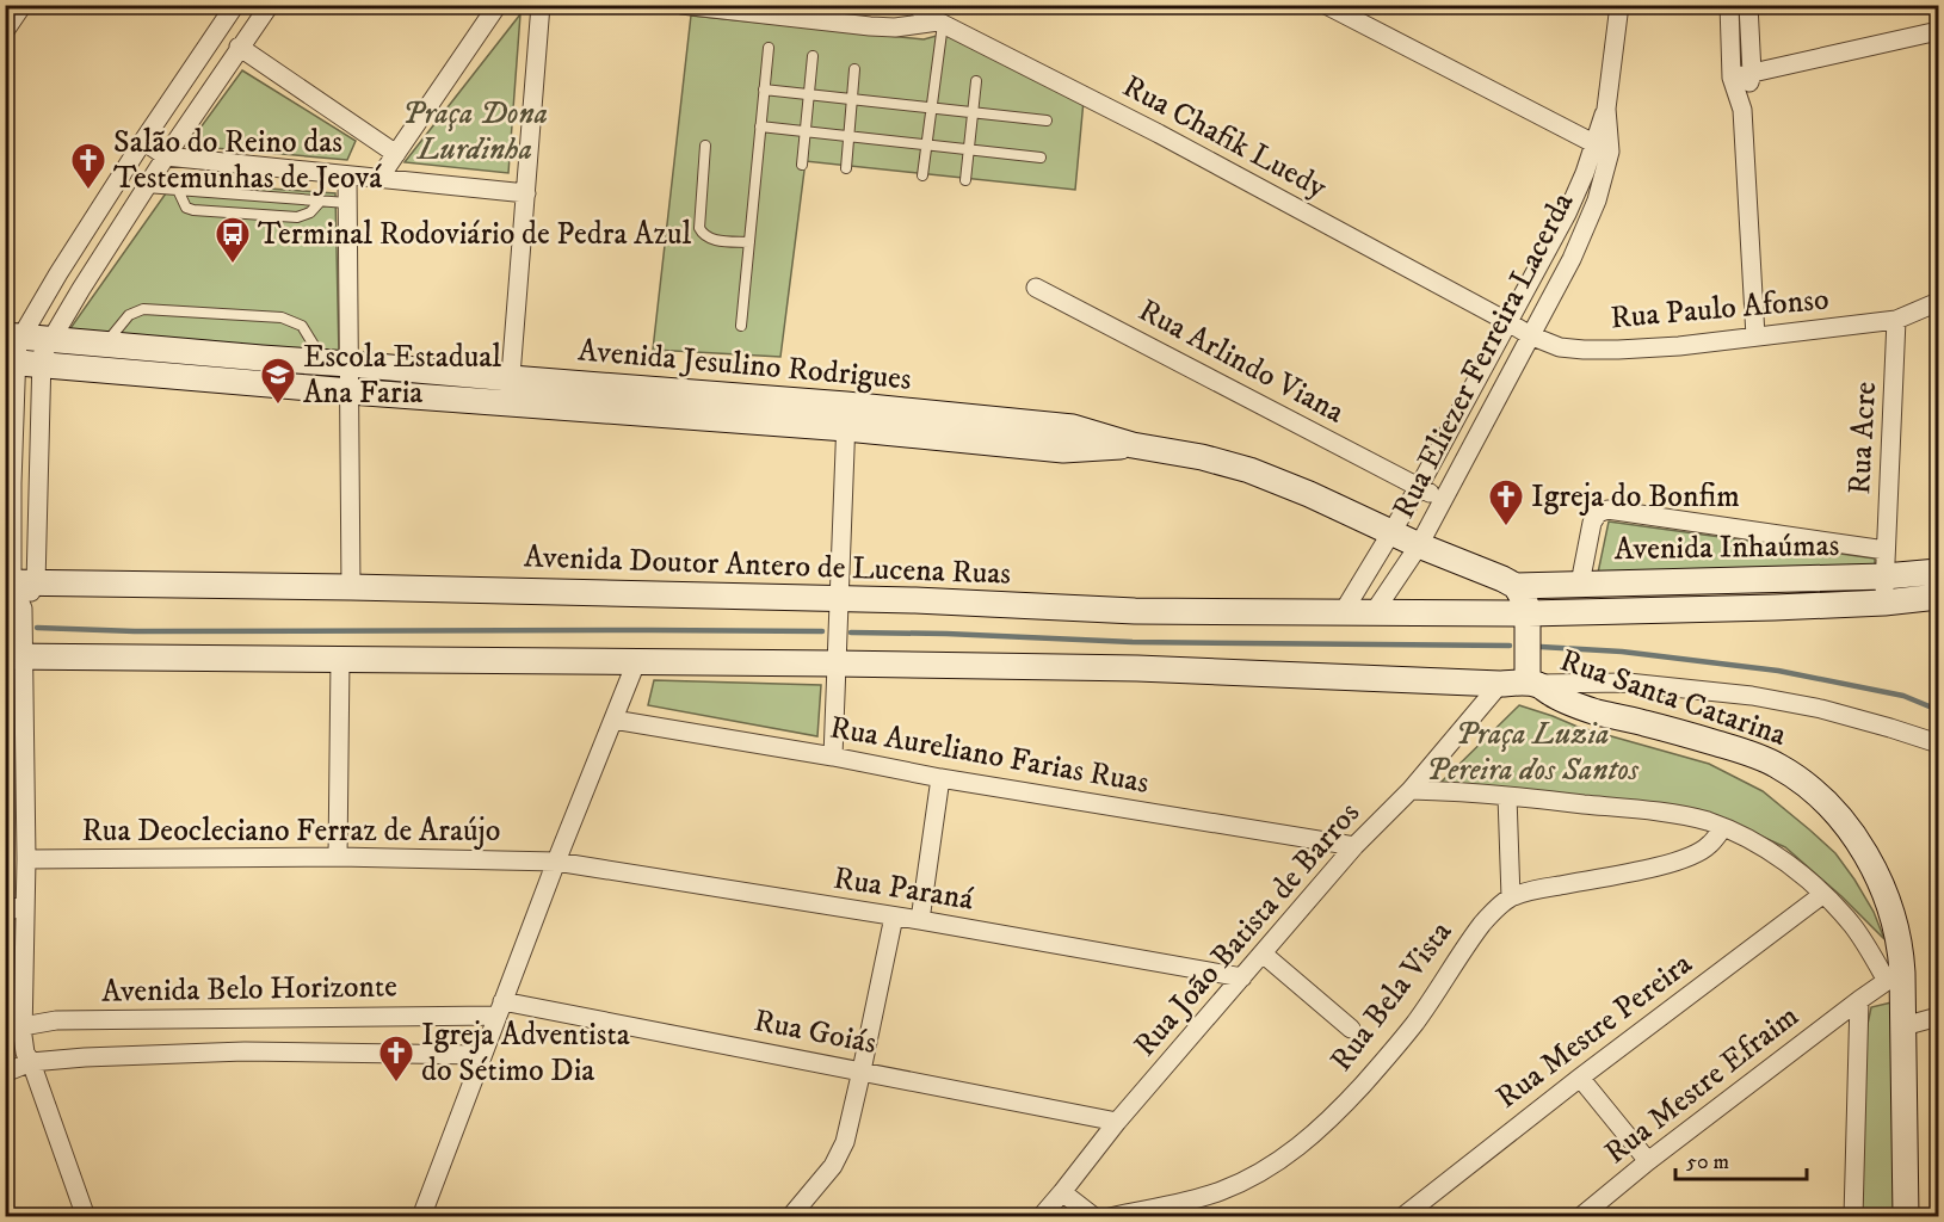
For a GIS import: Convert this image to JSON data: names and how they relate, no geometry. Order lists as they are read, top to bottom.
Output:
{
  "streets": {
    "main road": [
      "Avenida Jesulino Rodrigues",
      "Avenida Inhaúmas",
      "Avenida Doutor Antero de Lucena Ruas",
      "Rua Santa Catarina"
    ],
    "street": [
      "Rua Chafik Luedy",
      "Rua Paulo Afonso",
      "Rua Eliezer Ferreira Lacerda",
      "Rua Arlindo Viana",
      "Rua Acre",
      "Rua Aureliano Farias Ruas",
      "Rua Deocleciano Ferraz de Araújo",
      "Rua Paraná",
      "Rua João Batista de Barros",
      "Avenida Belo Horizonte",
      "Rua Bela Vista",
      "Rua Mestre Pereira",
      "Rua Goiás",
      "Rua Mestre Efraim"
    ]
  },
  "crossings": [
    ["Rua Chafik Luedy", "Rua Paulo Afonso"],
    ["Rua Chafik Luedy", "Rua Eliezer Ferreira Lacerda"],
    ["Rua Paulo Afonso", "Rua Eliezer Ferreira Lacerda"],
    ["Rua Paulo Afonso", "Rua Acre"],
    ["Rua Eliezer Ferreira Lacerda", "Rua Arlindo Viana"],
    ["Rua Eliezer Ferreira Lacerda", "Avenida Jesulino Rodrigues"],
    ["Rua Eliezer Ferreira Lacerda", "Avenida Doutor Antero de Lucena Ruas"],
    ["Avenida Jesulino Rodrigues", "Avenida Inhaúmas"],
    ["Rua Acre", "Avenida Inhaúmas"],
    ["Avenida Inhaúmas", "Avenida Doutor Antero de Lucena Ruas"],
    ["Rua Santa Catarina", "Rua Mestre Efraim"],
    ["Rua Aureliano Farias Ruas", "Rua João Batista de Barros"],
    ["Rua Deocleciano Ferraz de Araújo", "Rua Paraná"],
    ["Rua Paraná", "Rua João Batista de Barros"],
    ["Rua João Batista de Barros", "Rua Goiás"],
    ["Avenida Belo Horizonte", "Rua Goiás"]
  ],
  "parks": ["Praça Dona Lurdinha", "Praça Luzia Pereira dos Santos"],
  "places": {
    "church": ["Salão do Reino das Testemunhas de Jeová", "Igreja do Bonfim", "Igreja Adventista do Sétimo Dia"],
    "bus stop": ["Terminal Rodoviário de Pedra Azul"],
    "school or university": ["Escola Estadual Ana Faria"]
  },
  "scale_bar": "50 m"
}
